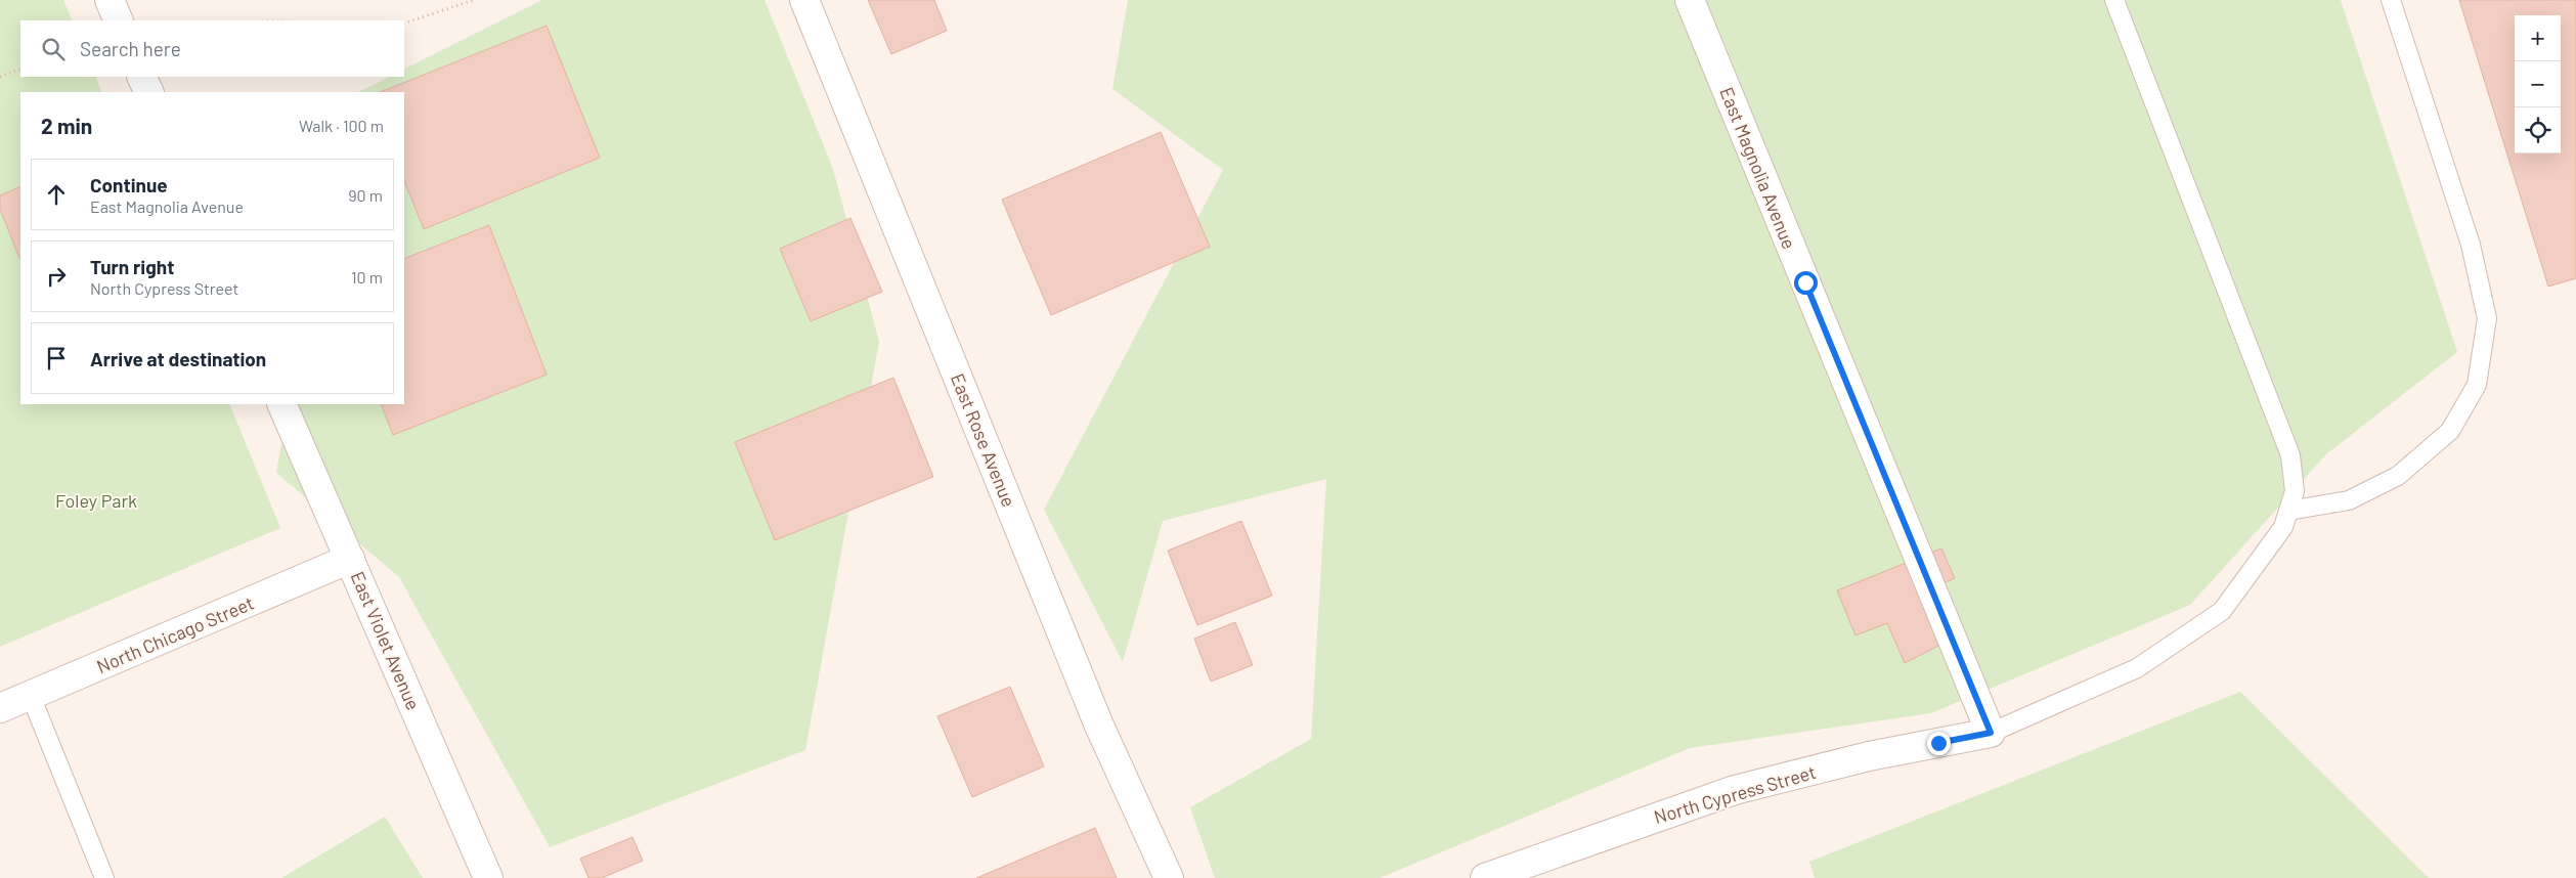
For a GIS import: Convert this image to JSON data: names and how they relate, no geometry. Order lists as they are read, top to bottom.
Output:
{
  "streets": {
    "street": [
      "East Magnolia Avenue",
      "East Rose Avenue",
      "North Chicago Street",
      "East Violet Avenue",
      "North Cypress Street"
    ]
  },
  "crossings": [
    ["East Magnolia Avenue", "North Cypress Street"],
    ["North Chicago Street", "East Violet Avenue"]
  ],
  "parks": ["Foley Park"],
  "page": {
    "map_buttons": ["+", "−"],
    "search": "Search here",
    "heading": ["2 min", "Walk · 100 m"],
    "list": [
      ["Continue", "East Magnolia Avenue", "90 m"],
      ["Turn right", "North Cypress Street", "10 m"],
      "Arrive at destination"
    ]
  }
}
